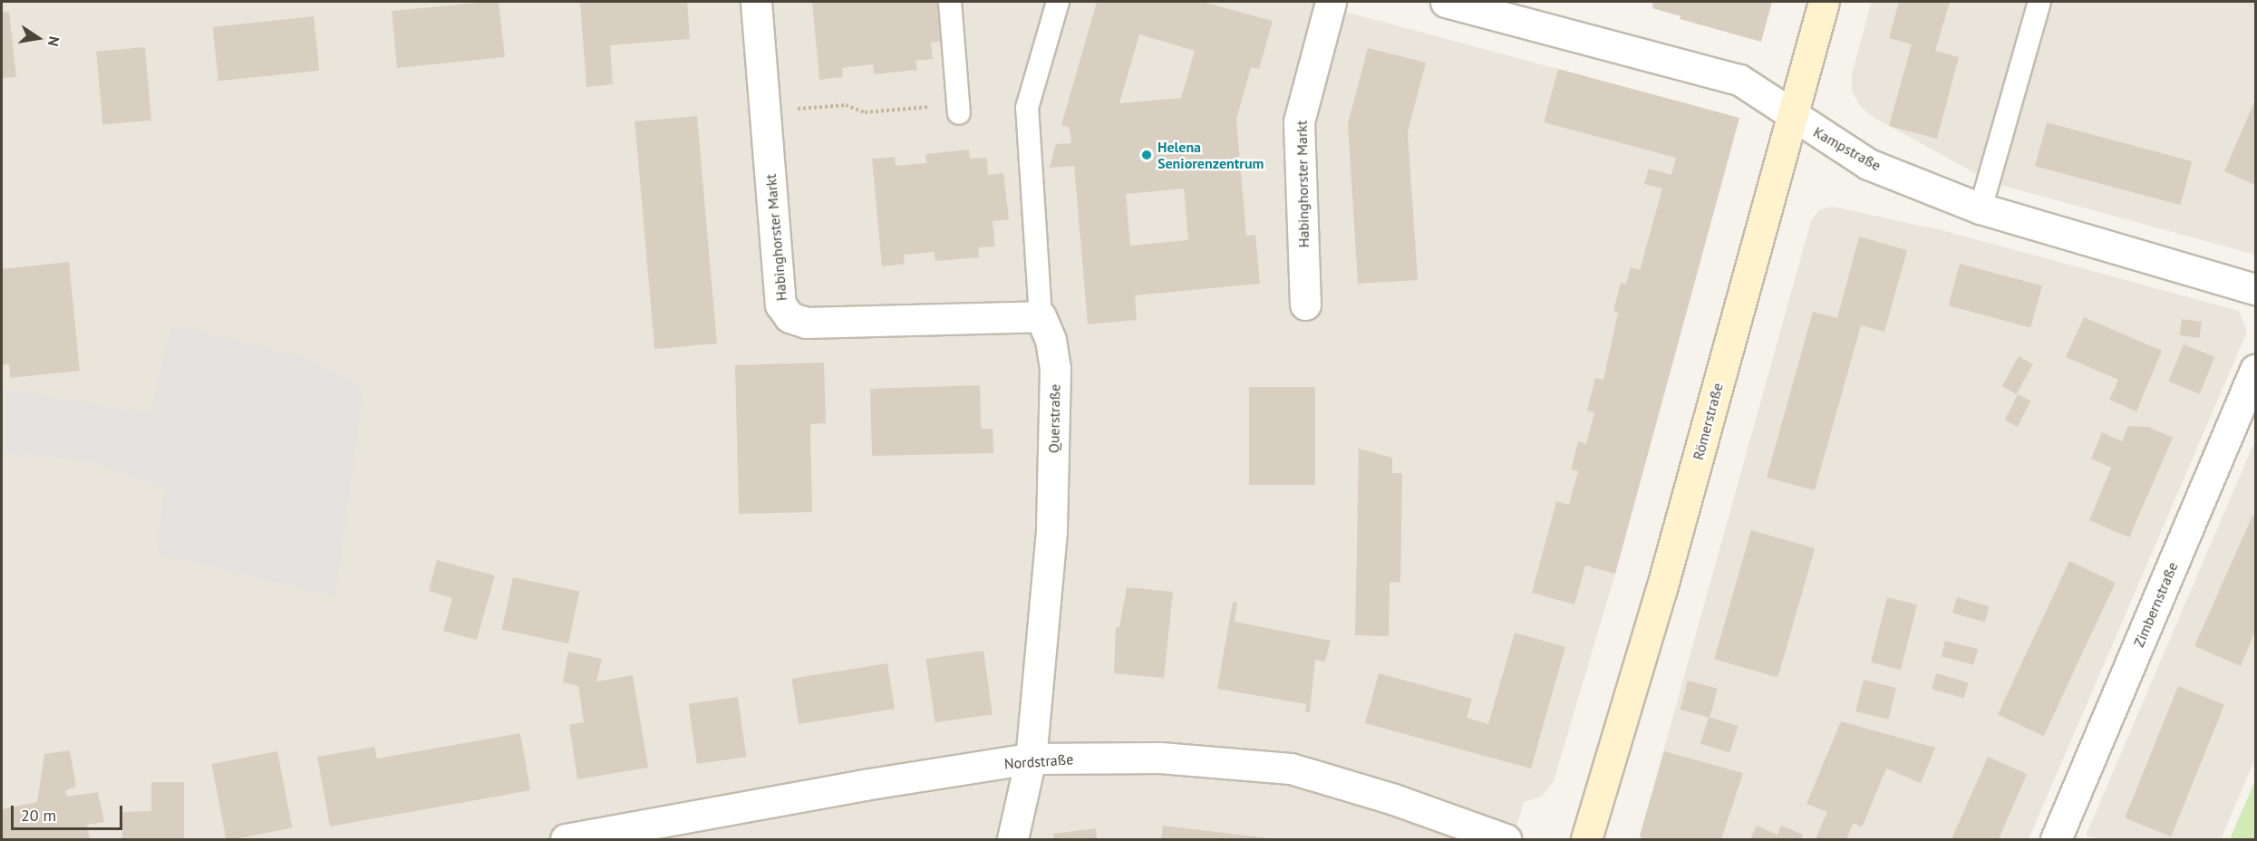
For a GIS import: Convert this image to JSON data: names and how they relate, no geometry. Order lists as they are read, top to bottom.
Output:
{
  "streets": {
    "main road": ["Römerstraße"],
    "street": [
      "Kampstraße",
      "Habinghorster Markt",
      "Querstraße",
      "Zimbernstraße",
      "Nordstraße"
    ]
  },
  "crossings": [
    ["Kampstraße", "Römerstraße"],
    ["Habinghorster Markt", "Querstraße"],
    ["Querstraße", "Nordstraße"]
  ],
  "places": ["Helena Seniorenzentrum"],
  "scale_bar": "20 m",
  "north": "right"
}
